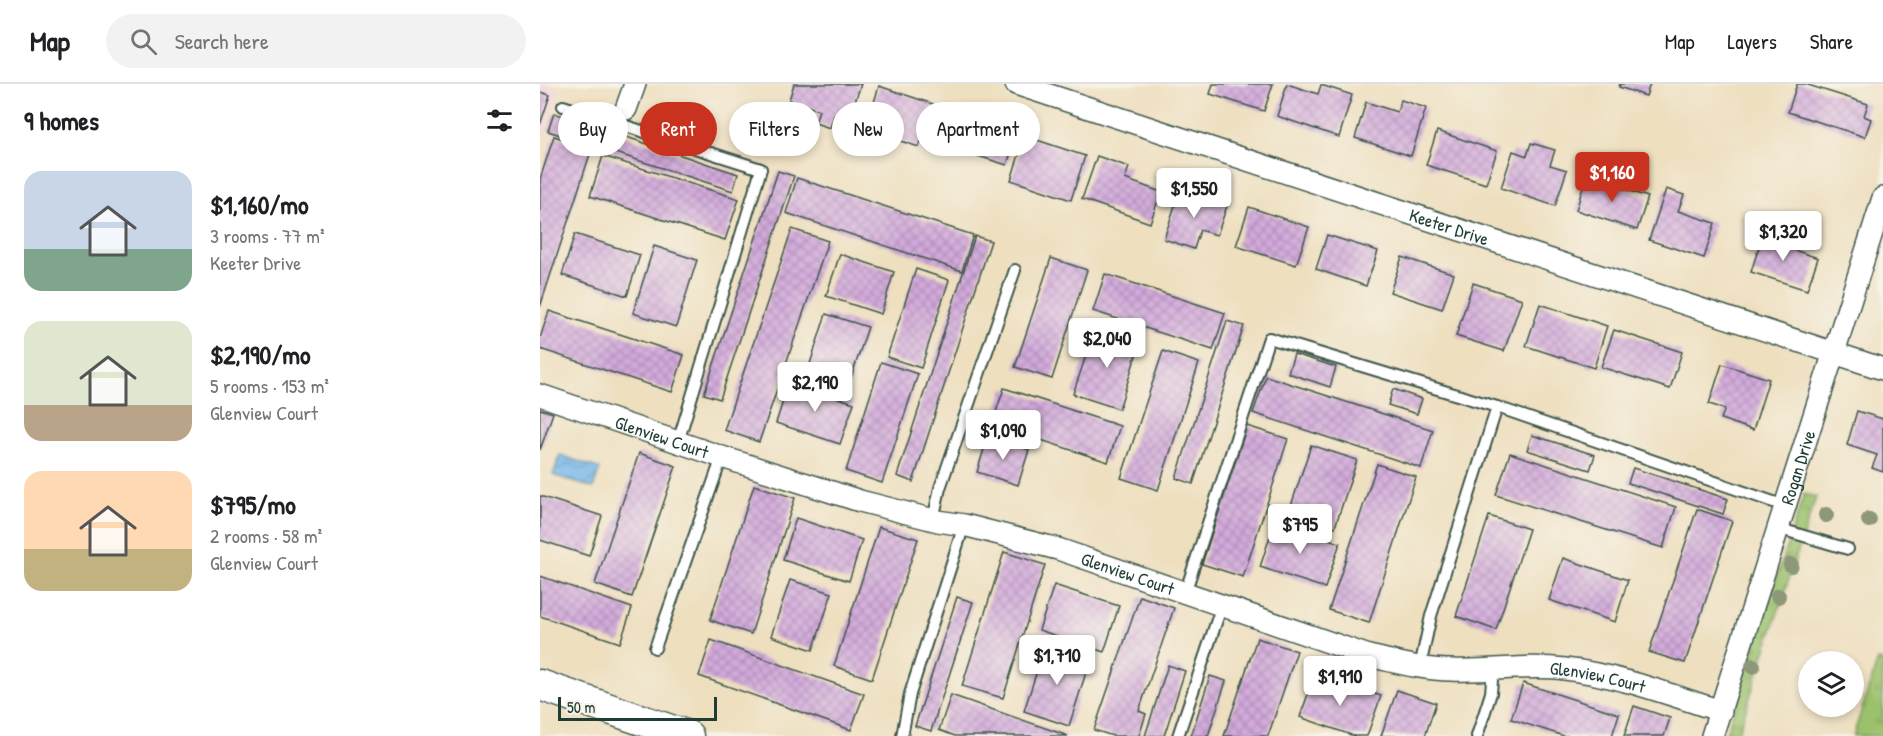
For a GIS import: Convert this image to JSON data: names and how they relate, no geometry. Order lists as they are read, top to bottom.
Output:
{
  "streets": {
    "street": ["Keeter Drive", "Glenview Court", "Rogan Drive"]
  },
  "crossings": [
    ["Keeter Drive", "Rogan Drive"],
    ["Glenview Court", "Rogan Drive"]
  ],
  "scale_bar": "50 m",
  "page": {
    "header": "Map",
    "search": "Search here",
    "nav": ["Map", "Layers", "Share"],
    "heading": "9 homes",
    "chip": [
      "Buy",
      "Rent",
      "Filters",
      "New",
      "Apartment"
    ],
    "price": [
      "$1,160",
      "$1,550",
      "$1,320",
      "$2,040",
      "$2,190",
      "$1,090",
      "$795",
      "$1,710",
      "$1,910"
    ],
    "list": [
      {
        "name": "$1,160/mo",
        "note": "3 rooms · 77 m² · Keeter Drive"
      },
      {
        "name": "$2,190/mo",
        "note": "5 rooms · 153 m² · Glenview Court"
      },
      {
        "name": "$795/mo",
        "note": "2 rooms · 58 m² · Glenview Court"
      }
    ],
    "scale": "50 m"
  }
}
